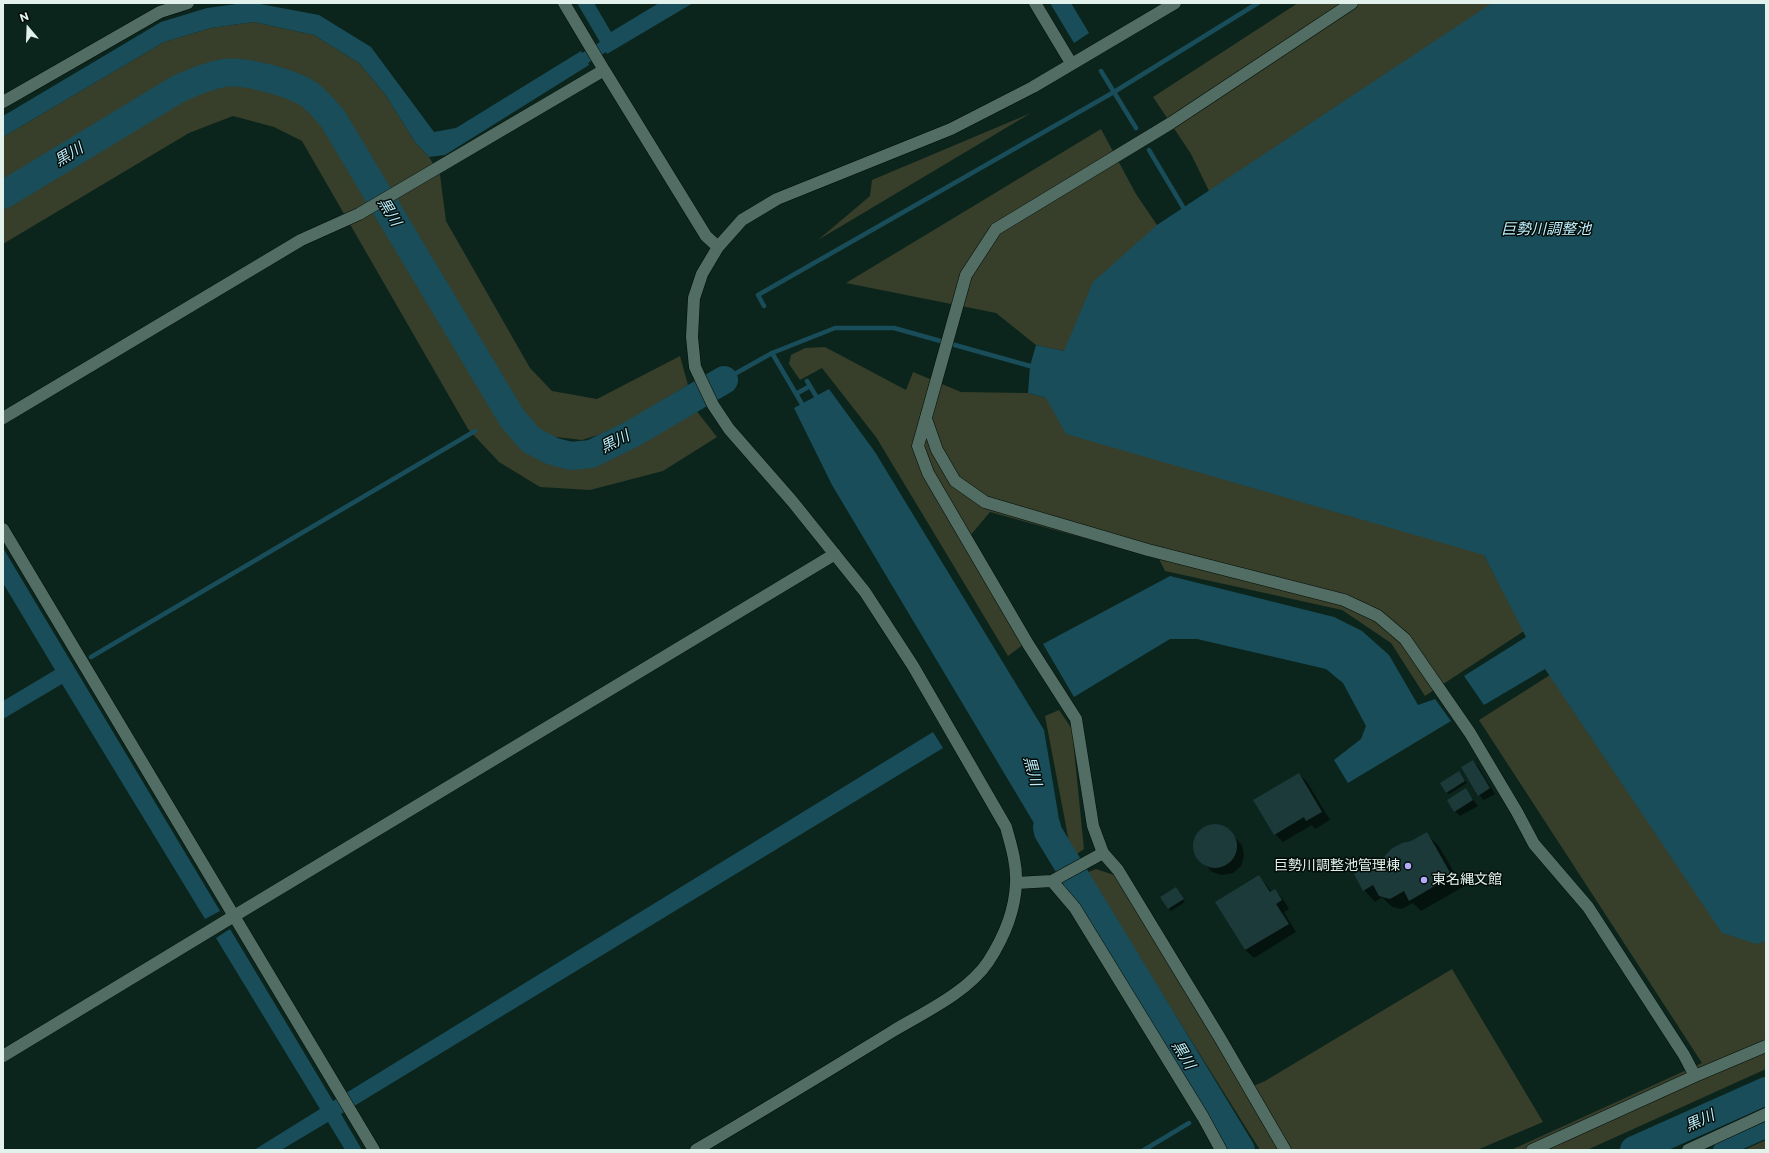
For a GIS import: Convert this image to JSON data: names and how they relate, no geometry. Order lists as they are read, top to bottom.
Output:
{
  "water": ["黒川", "巨勢川調整池"],
  "places": ["巨勢川調整池管理棟", "東名縄文館"],
  "north": "top"
}
